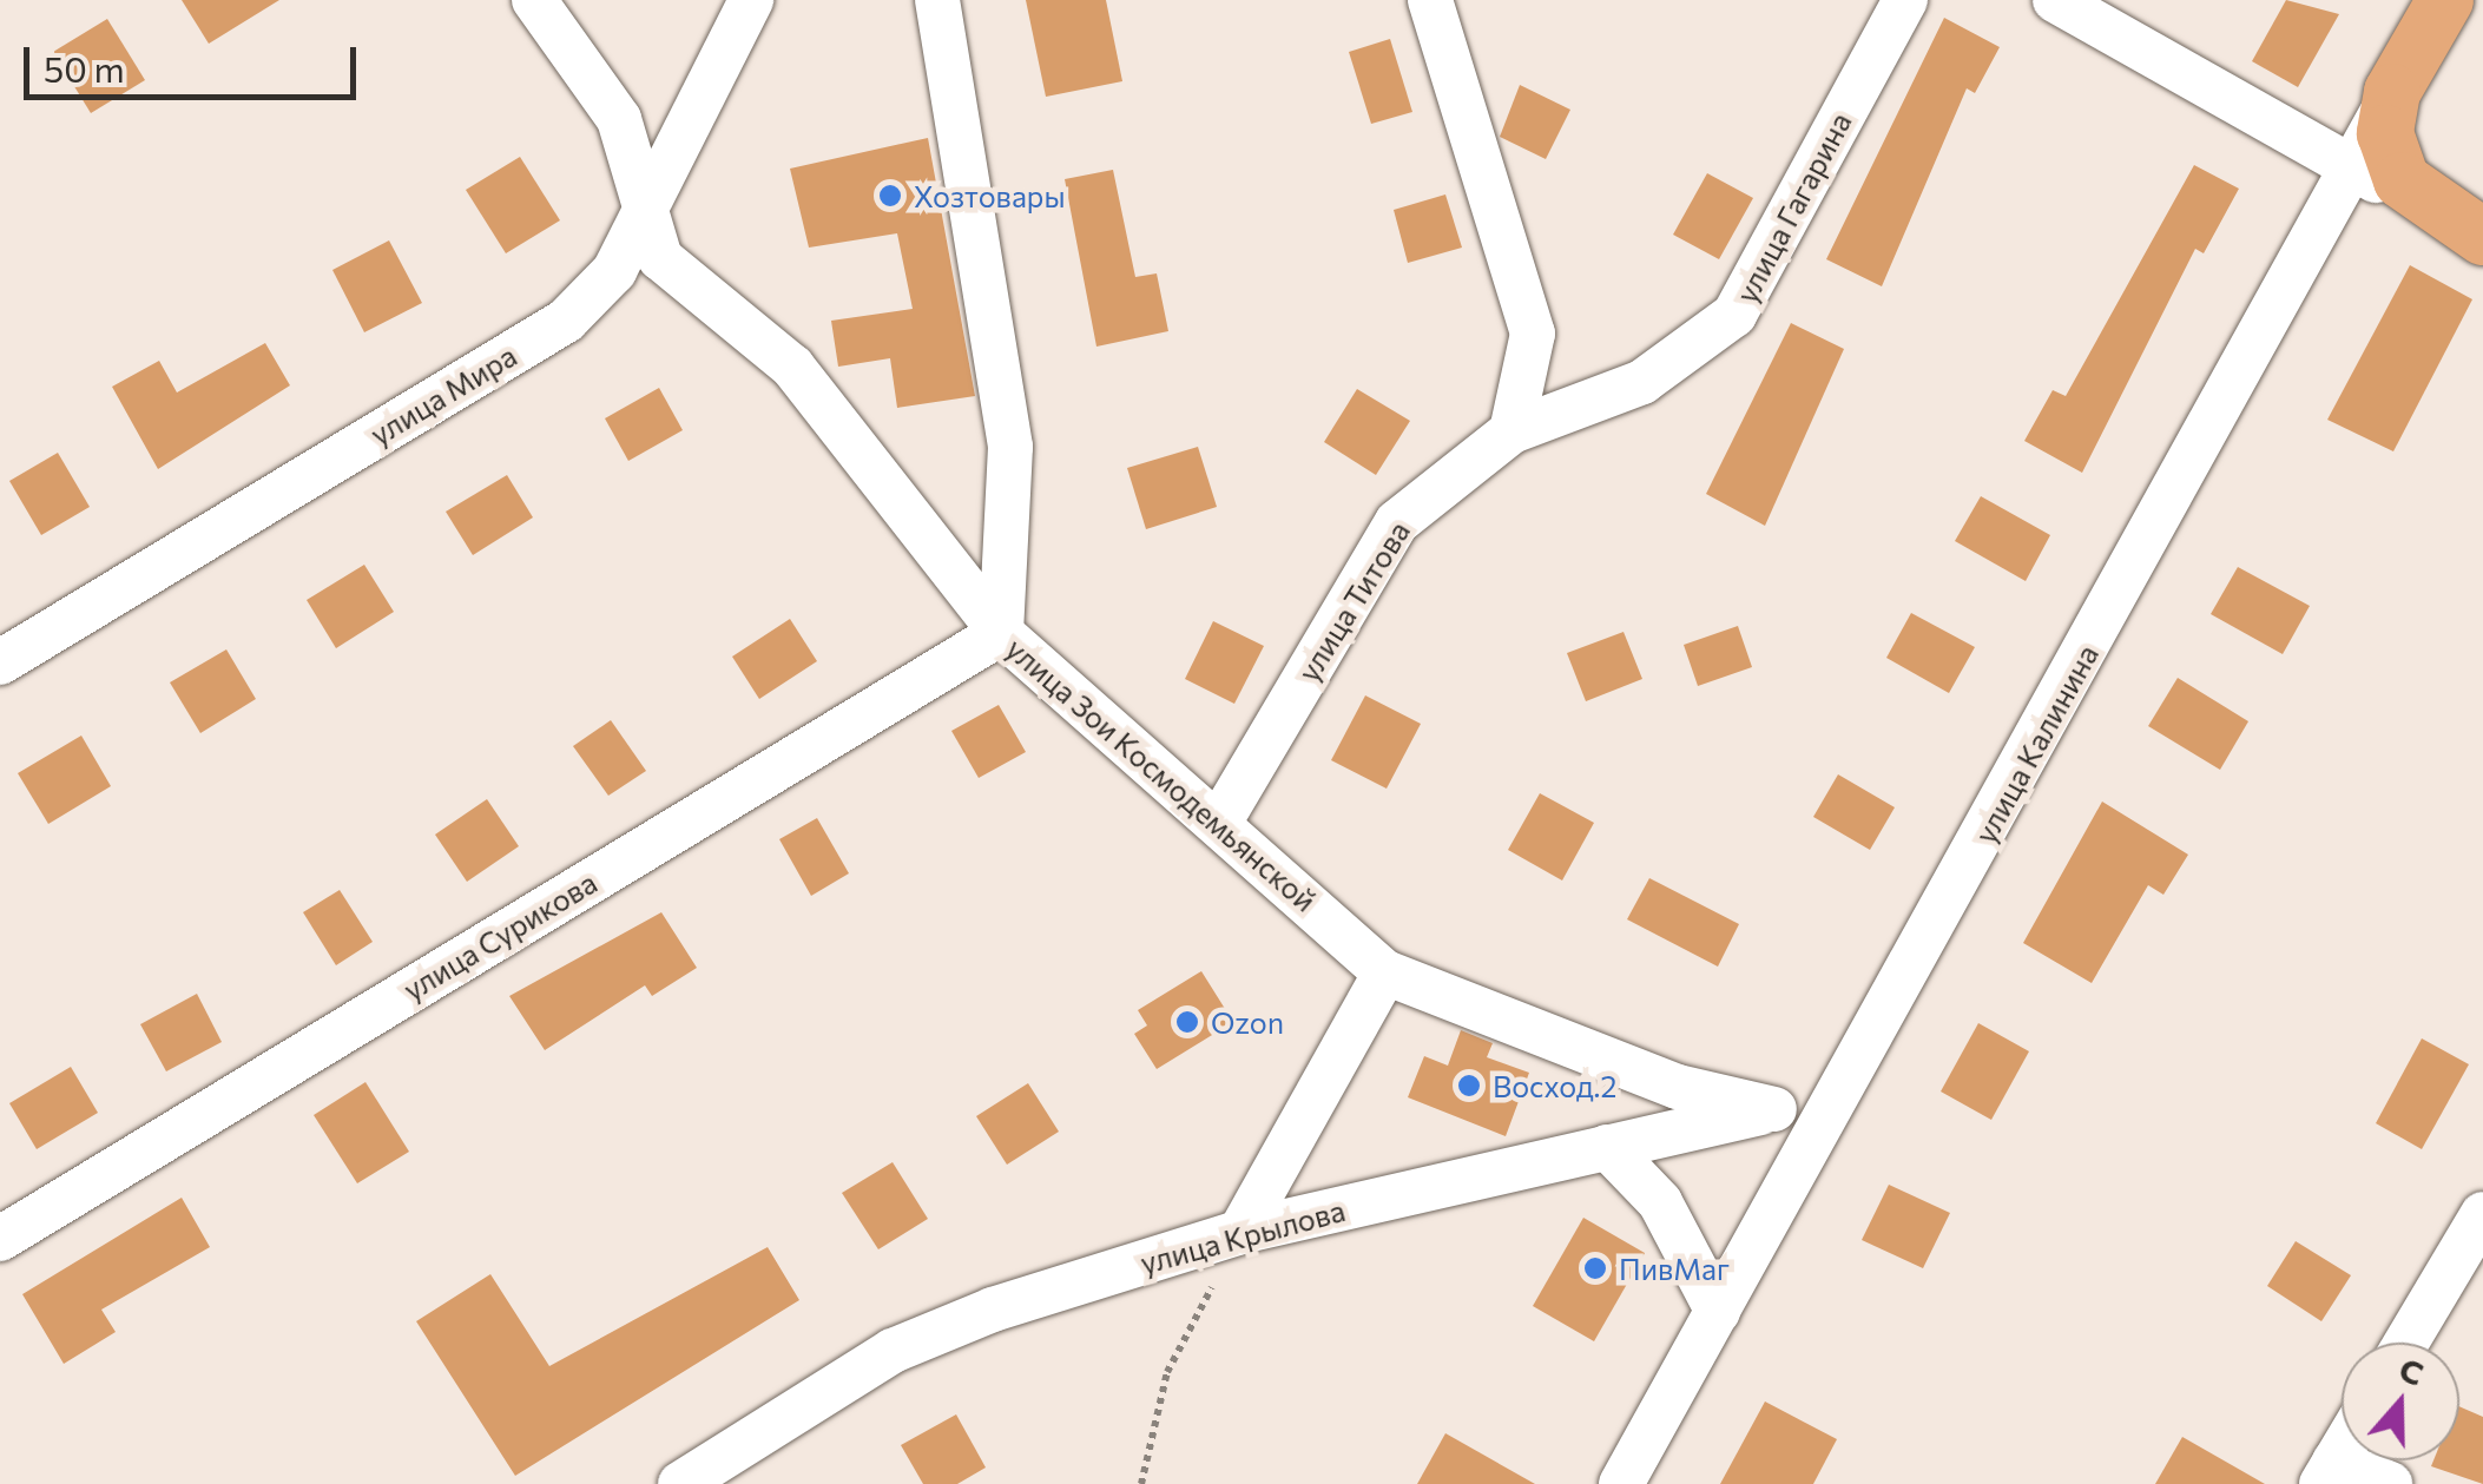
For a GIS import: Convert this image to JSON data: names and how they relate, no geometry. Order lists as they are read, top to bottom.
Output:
{
  "streets": {
    "main road": ["улица Калинина"],
    "street": [
      "улица Гагарина",
      "улица Мира",
      "улица Титова",
      "улица Зои Космодемьянской",
      "улица Сурикова",
      "улица Крылова"
    ]
  },
  "crossings": [
    ["улица Гагарина", "улица Титова"],
    ["улица Титова", "улица Зои Космодемьянской"],
    ["улица Калинина", "улица Крылова"],
    ["улица Зои Космодемьянской", "улица Сурикова"],
    ["улица Зои Космодемьянской", "улица Крылова"]
  ],
  "places": [
    "Хозтовары",
    "Ozon",
    "Восход.2",
    "ПивМаг"
  ],
  "scale_bar": "50 m",
  "north": "top"
}
